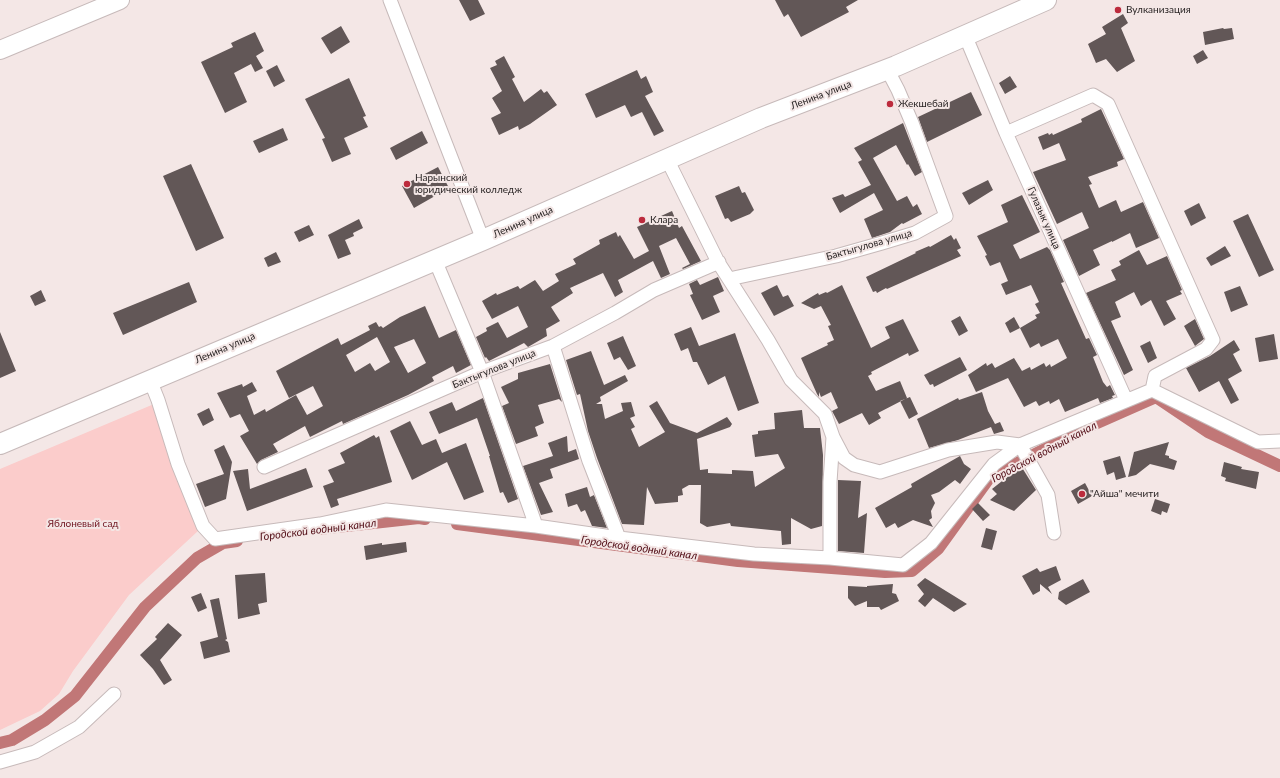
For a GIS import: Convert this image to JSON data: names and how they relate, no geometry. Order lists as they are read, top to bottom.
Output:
{
  "streets": {
    "main road": ["Ленина улица"],
    "street": ["Гулазык улица", "Бактыгулова улица"]
  },
  "crossings": [
    ["Ленина улица", "Гулазык улица"],
    ["Ленина улица", "Бактыгулова улица"]
  ],
  "water": ["Городской водный канал"],
  "parks": ["Яблоневый сад"],
  "places": [
    "Вулканизация",
    "Жекшебай",
    "Нарынский юридический колледж",
    "Клара",
    "\"Айша\" мечити"
  ]
}
